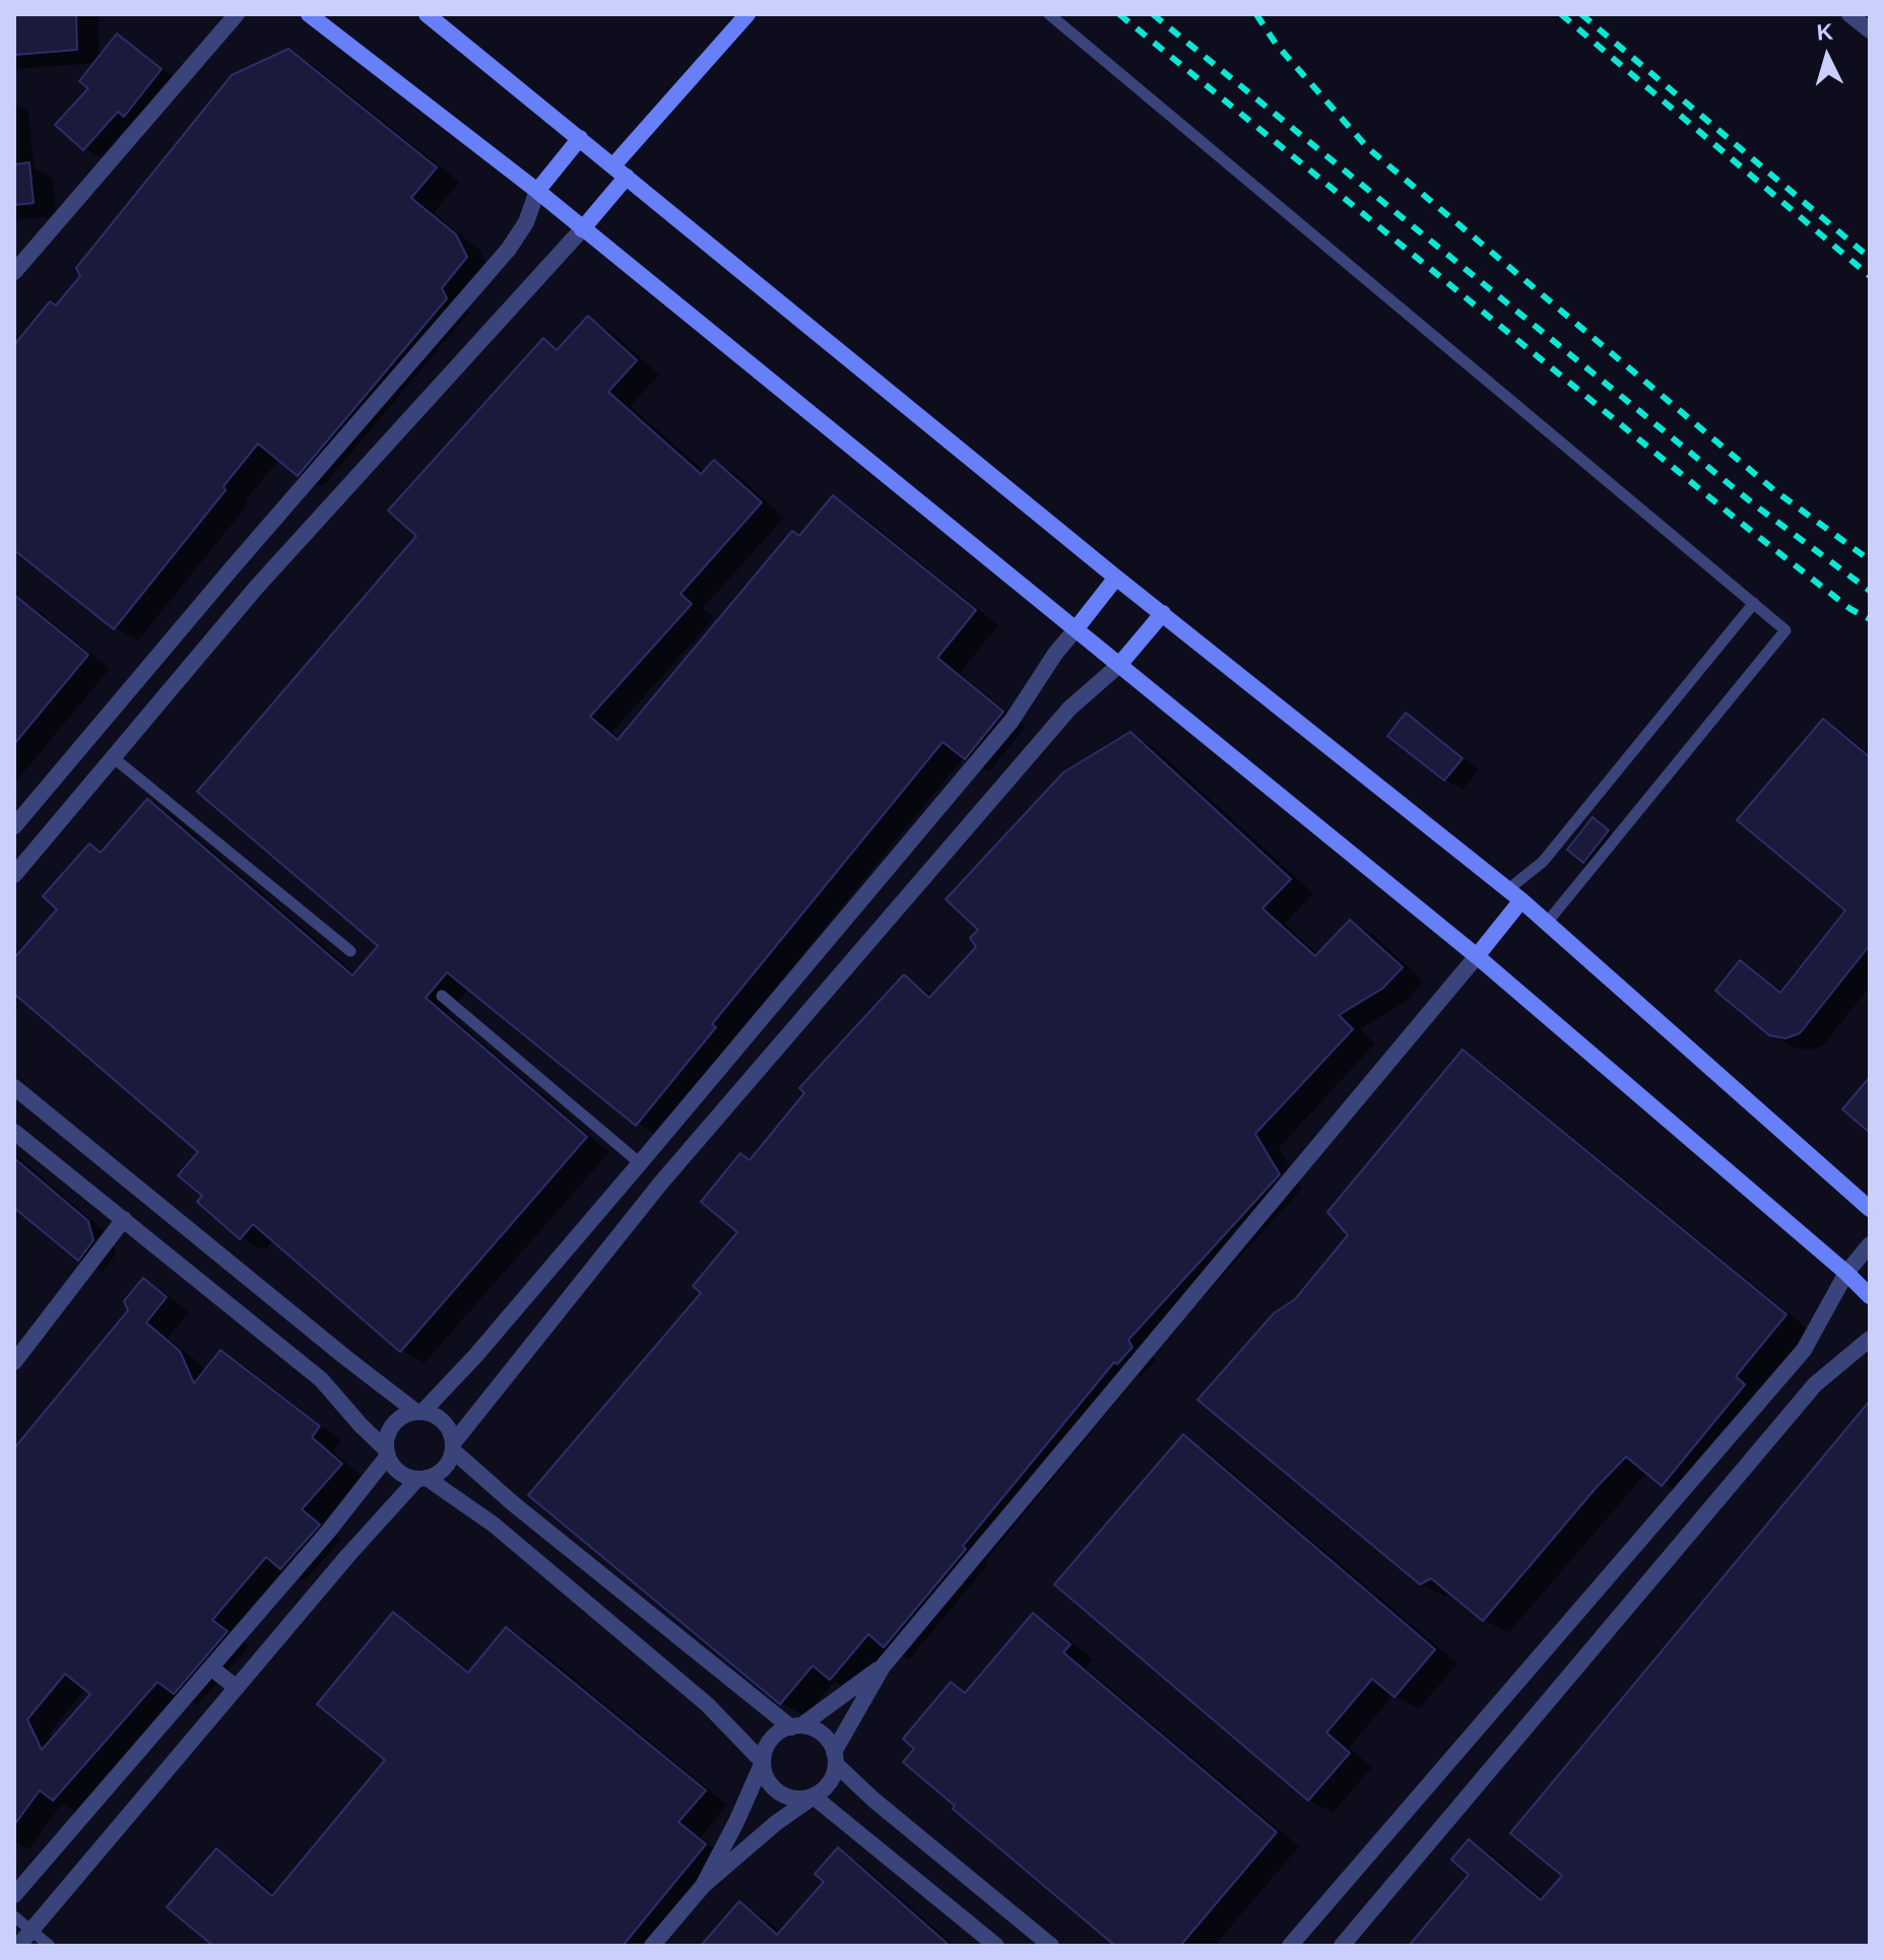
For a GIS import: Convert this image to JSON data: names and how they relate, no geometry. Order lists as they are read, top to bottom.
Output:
{
  "north": "top"
}
